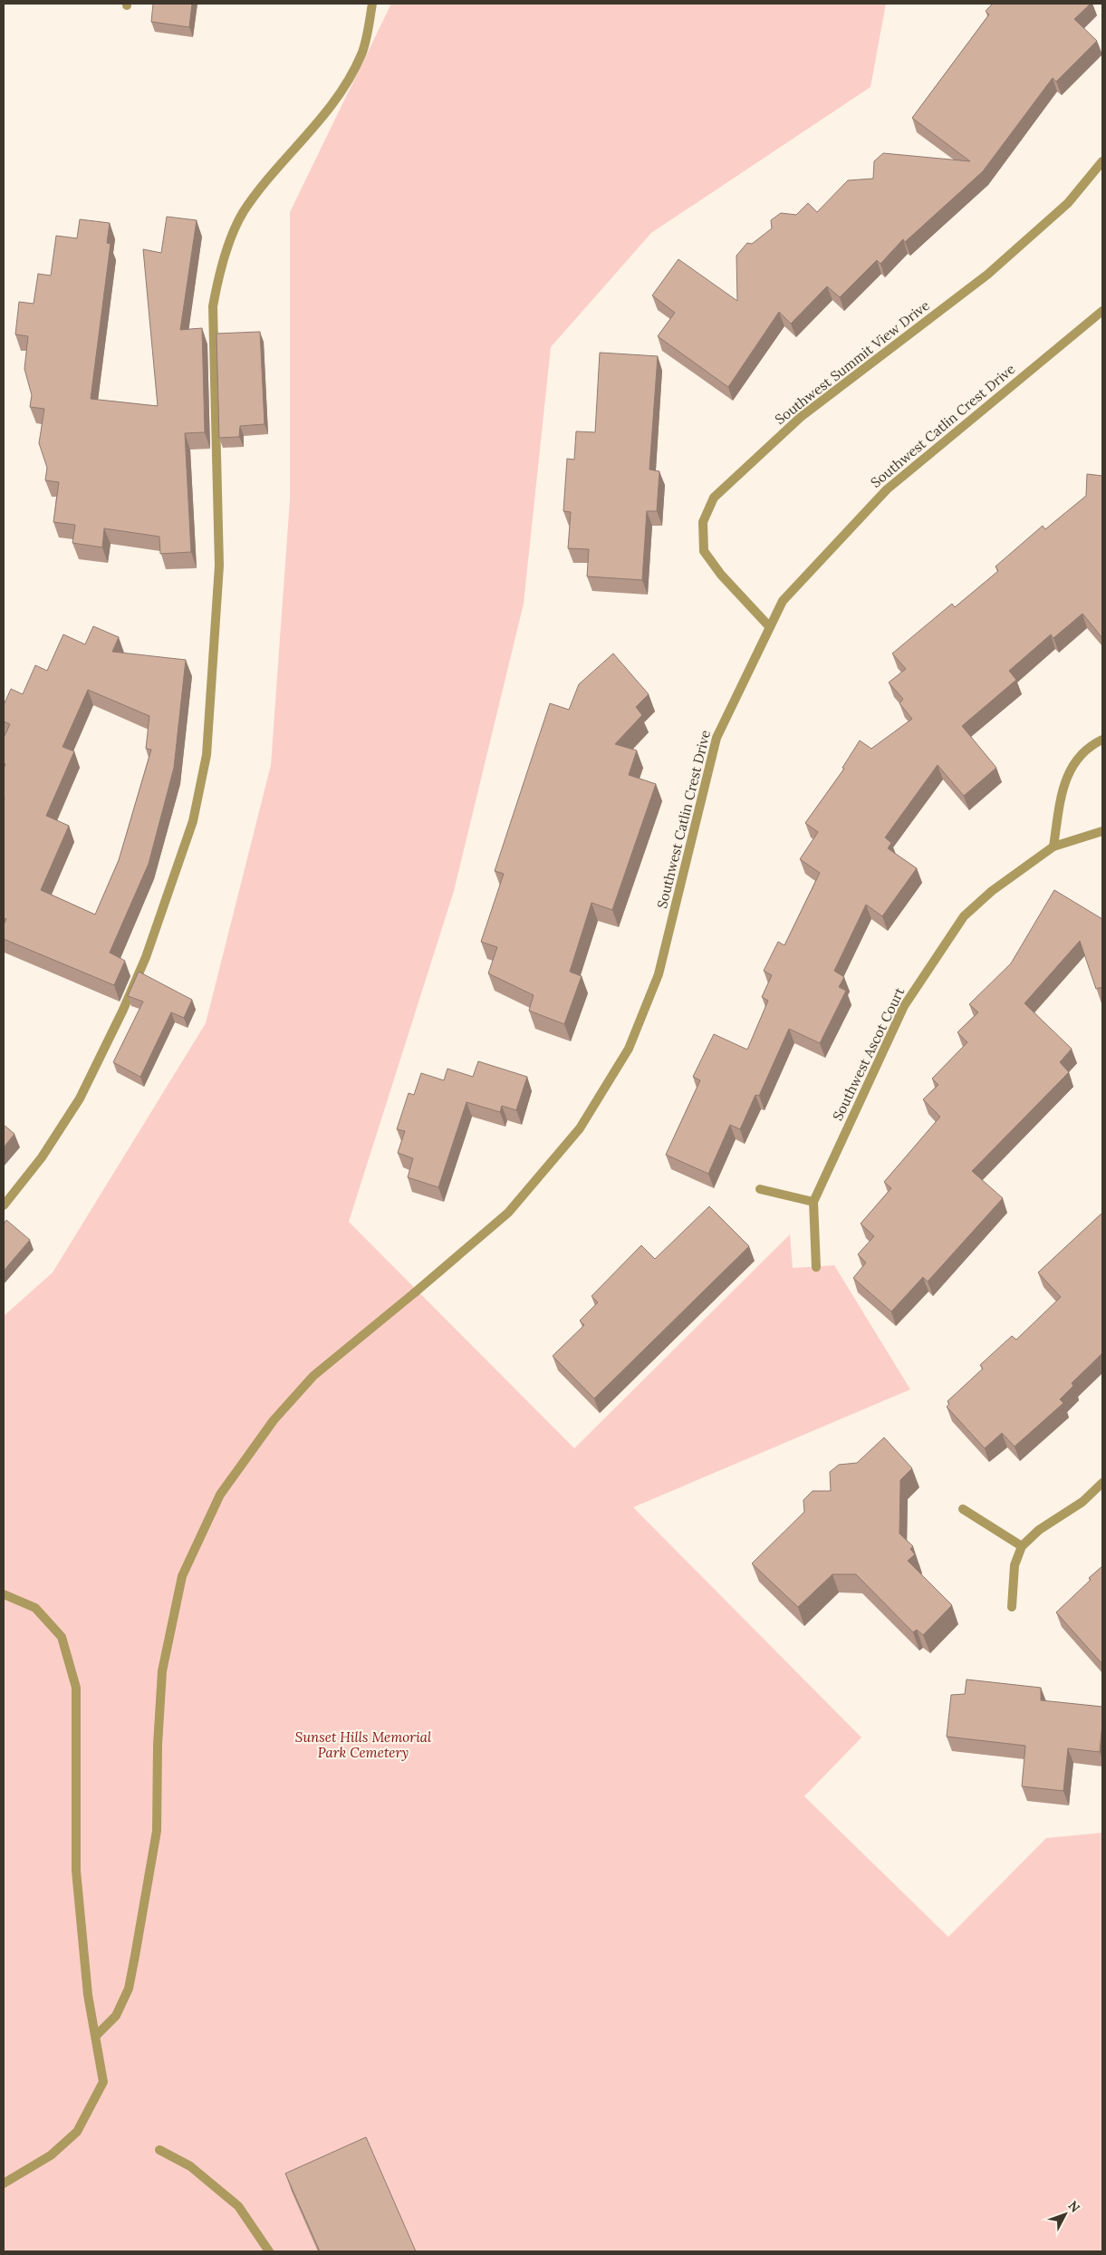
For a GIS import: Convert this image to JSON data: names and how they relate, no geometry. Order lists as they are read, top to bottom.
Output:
{
  "streets": {
    "street": ["Southwest Summit View Drive", "Southwest Catlin Crest Drive", "Southwest Ascot Court"]
  },
  "crossings": [
    ["Southwest Summit View Drive", "Southwest Catlin Crest Drive"]
  ],
  "parks": ["Sunset Hills Memorial Park Cemetery"],
  "north": "top right"
}
